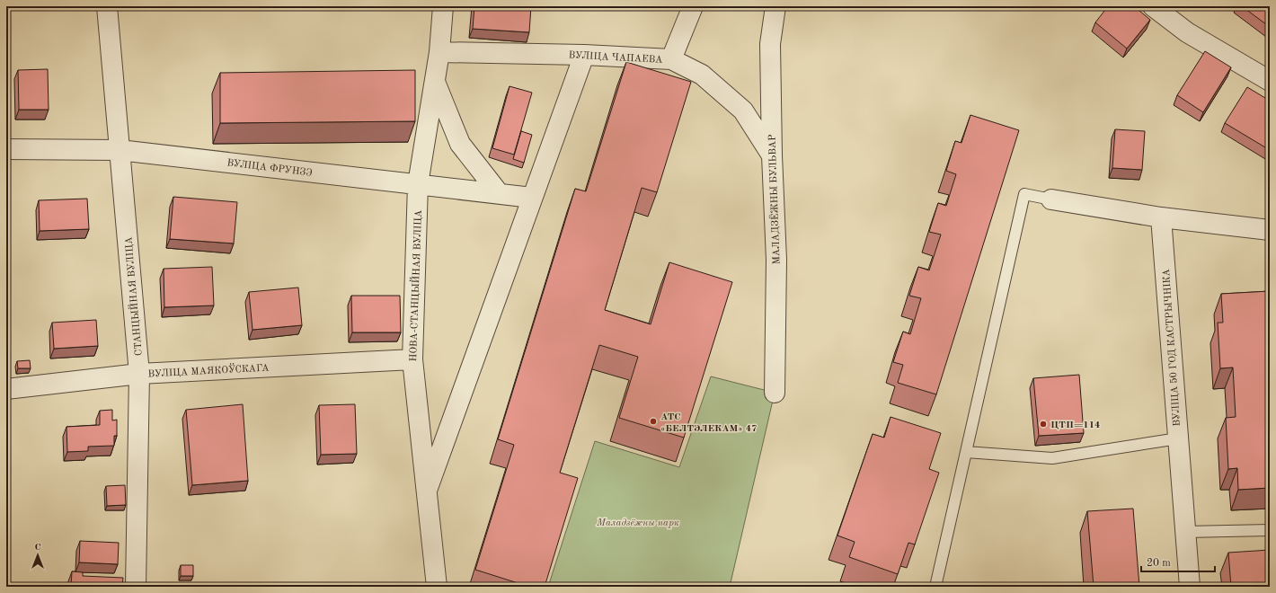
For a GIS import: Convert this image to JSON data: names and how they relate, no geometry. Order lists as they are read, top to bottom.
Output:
{
  "streets": {
    "street": [
      "ВУЛІЦА ЧАПАЕВА",
      "ВУЛІЦА ФРУНЗЭ",
      "МАЛАДЗЁЖНЫ БУЛЬВАР",
      "НОВА-СТАНЦЫЙНАЯ ВУЛІЦА",
      "СТАНЦЫЙНАЯ ВУЛІЦА",
      "ВУЛІЦА 50 ГОД КАСТРЫЧНІКА",
      "ВУЛІЦА МАЯКОЎСКАГА"
    ]
  },
  "crossings": [
    ["ВУЛІЦА ЧАПАЕВА", "МАЛАДЗЁЖНЫ БУЛЬВАР"],
    ["ВУЛІЦА ЧАПАЕВА", "НОВА-СТАНЦЫЙНАЯ ВУЛІЦА"],
    ["ВУЛІЦА ФРУНЗЭ", "НОВА-СТАНЦЫЙНАЯ ВУЛІЦА"],
    ["ВУЛІЦА ФРУНЗЭ", "СТАНЦЫЙНАЯ ВУЛІЦА"],
    ["НОВА-СТАНЦЫЙНАЯ ВУЛІЦА", "ВУЛІЦА МАЯКОЎСКАГА"],
    ["СТАНЦЫЙНАЯ ВУЛІЦА", "ВУЛІЦА МАЯКОЎСКАГА"]
  ],
  "parks": ["Маладзёжны парк"],
  "places": ["АТС «БЕЛТЭЛЕКАМ» 47", "ЦТП=114"],
  "scale_bar": "20 m",
  "north": "top"
}
